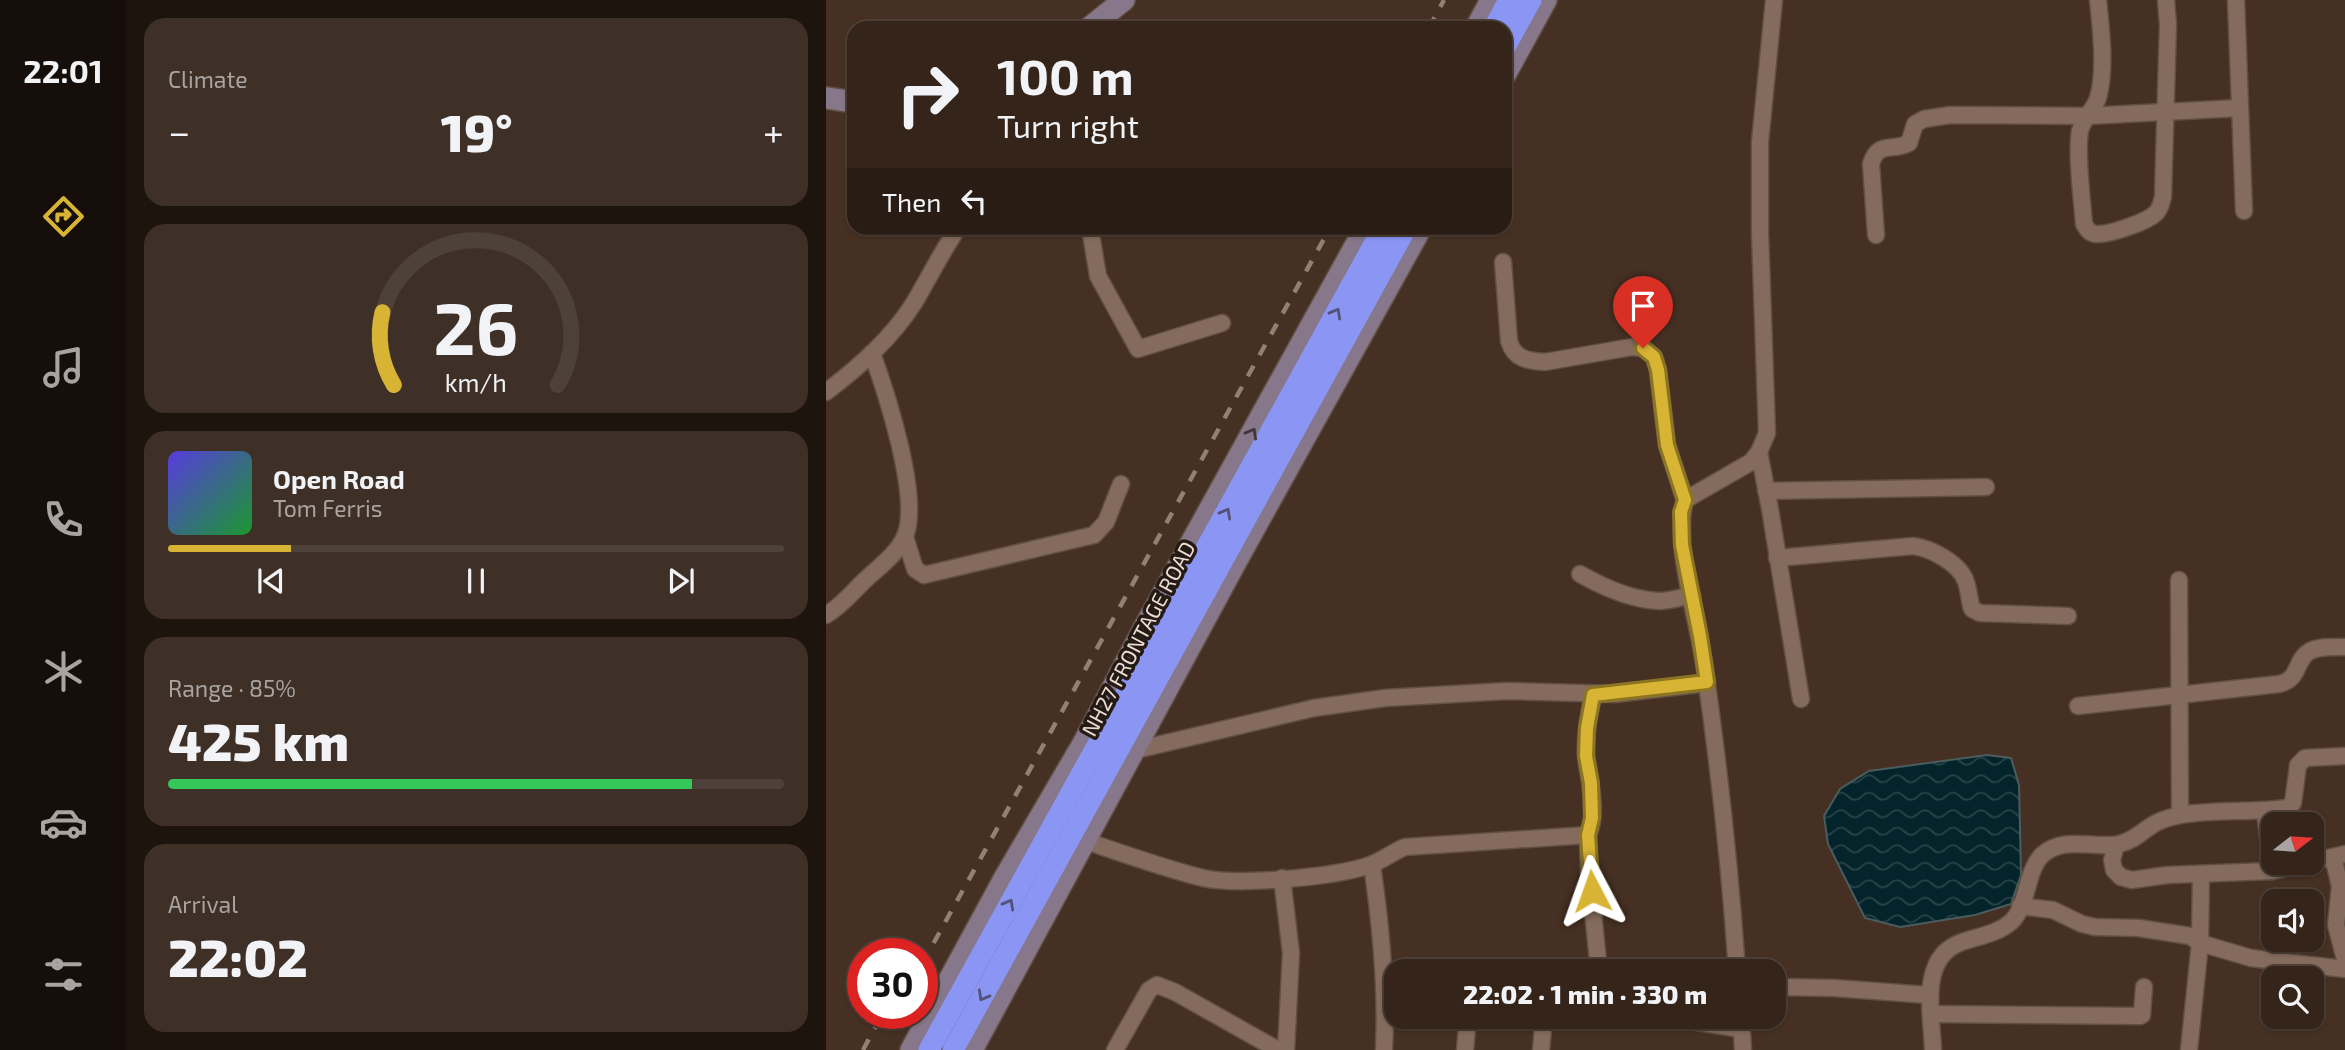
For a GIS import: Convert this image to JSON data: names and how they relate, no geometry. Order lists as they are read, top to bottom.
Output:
{
  "streets": {
    "street": ["NH27 FRONTAGE ROAD"]
  },
  "north": "right",
  "page": {
    "tabs": "22:01",
    "tile": [
      "Climate",
      ["Range · 85%", "425 km"],
      ["Arrival", "22:02"]
    ],
    "turn": ["100 m", "Turn right"],
    "heat": ["−", "19°", "+"],
    "then": "Then",
    "song": ["Open Road", "Tom Ferris"],
    "limit": "30",
    "trip": "22:02 · 1 min · 330 m",
    "gauge": ["26", "km/h"]
  }
}
